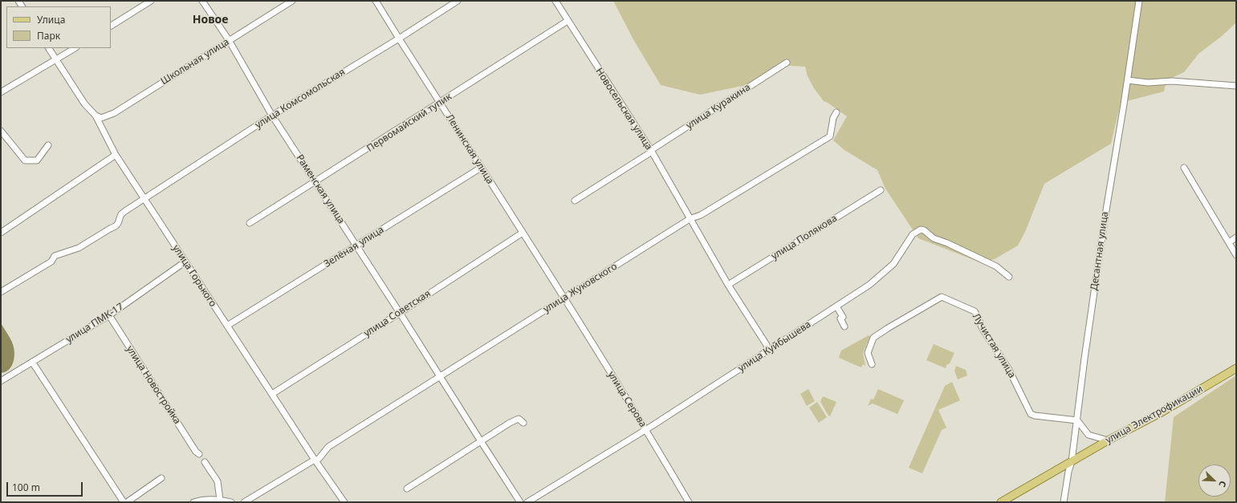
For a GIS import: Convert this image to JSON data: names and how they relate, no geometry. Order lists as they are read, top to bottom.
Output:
{
  "streets": {
    "main road": ["улица Электрофикации"],
    "street": [
      "Школьная улица",
      "улица Комсомольская",
      "улица Куракина",
      "Новосельская улица",
      "Первомайский тупик",
      "Ленинская улица",
      "Раменская улица",
      "улица Полякова",
      "Зелёная улица",
      "Десантная улица",
      "улица Горького",
      "улица Жуковского",
      "улица Советская",
      "улица ПМК-17",
      "Лучистая улица",
      "улица Куйбышева",
      "улица Новостройка",
      "улица Серова"
    ]
  },
  "crossings": [
    ["Школьная улица", "Раменская улица"],
    ["Школьная улица", "улица Горького"],
    ["улица Комсомольская", "Ленинская улица"],
    ["улица Комсомольская", "Раменская улица"],
    ["улица Комсомольская", "улица Горького"],
    ["улица Куракина", "Новосельская улица"],
    ["Новосельская улица", "Первомайский тупик"],
    ["Новосельская улица", "улица Полякова"],
    ["Новосельская улица", "улица Жуковского"],
    ["Новосельская улица", "улица Куйбышева"],
    ["Первомайский тупик", "Ленинская улица"],
    ["Первомайский тупик", "Раменская улица"],
    ["Ленинская улица", "Зелёная улица"],
    ["Ленинская улица", "улица Жуковского"],
    ["Ленинская улица", "улица Советская"],
    ["Ленинская улица", "улица Серова"],
    ["Раменская улица", "Зелёная улица"],
    ["Раменская улица", "улица Жуковского"],
    ["Раменская улица", "улица Советская"],
    ["Зелёная улица", "улица Горького"],
    ["Десантная улица", "Лучистая улица"],
    ["Десантная улица", "улица Электрофикации"],
    ["улица Горького", "улица Жуковского"],
    ["улица Горького", "улица Советская"],
    ["улица Горького", "улица ПМК-17"],
    ["улица Жуковского", "улица Серова"],
    ["улица ПМК-17", "улица Новостройка"],
    ["улица Куйбышева", "улица Серова"]
  ],
  "districts": ["Новое"],
  "legend": ["Улица", "Парк"],
  "scale_bar": "100 m",
  "north": "bottom right"
}
